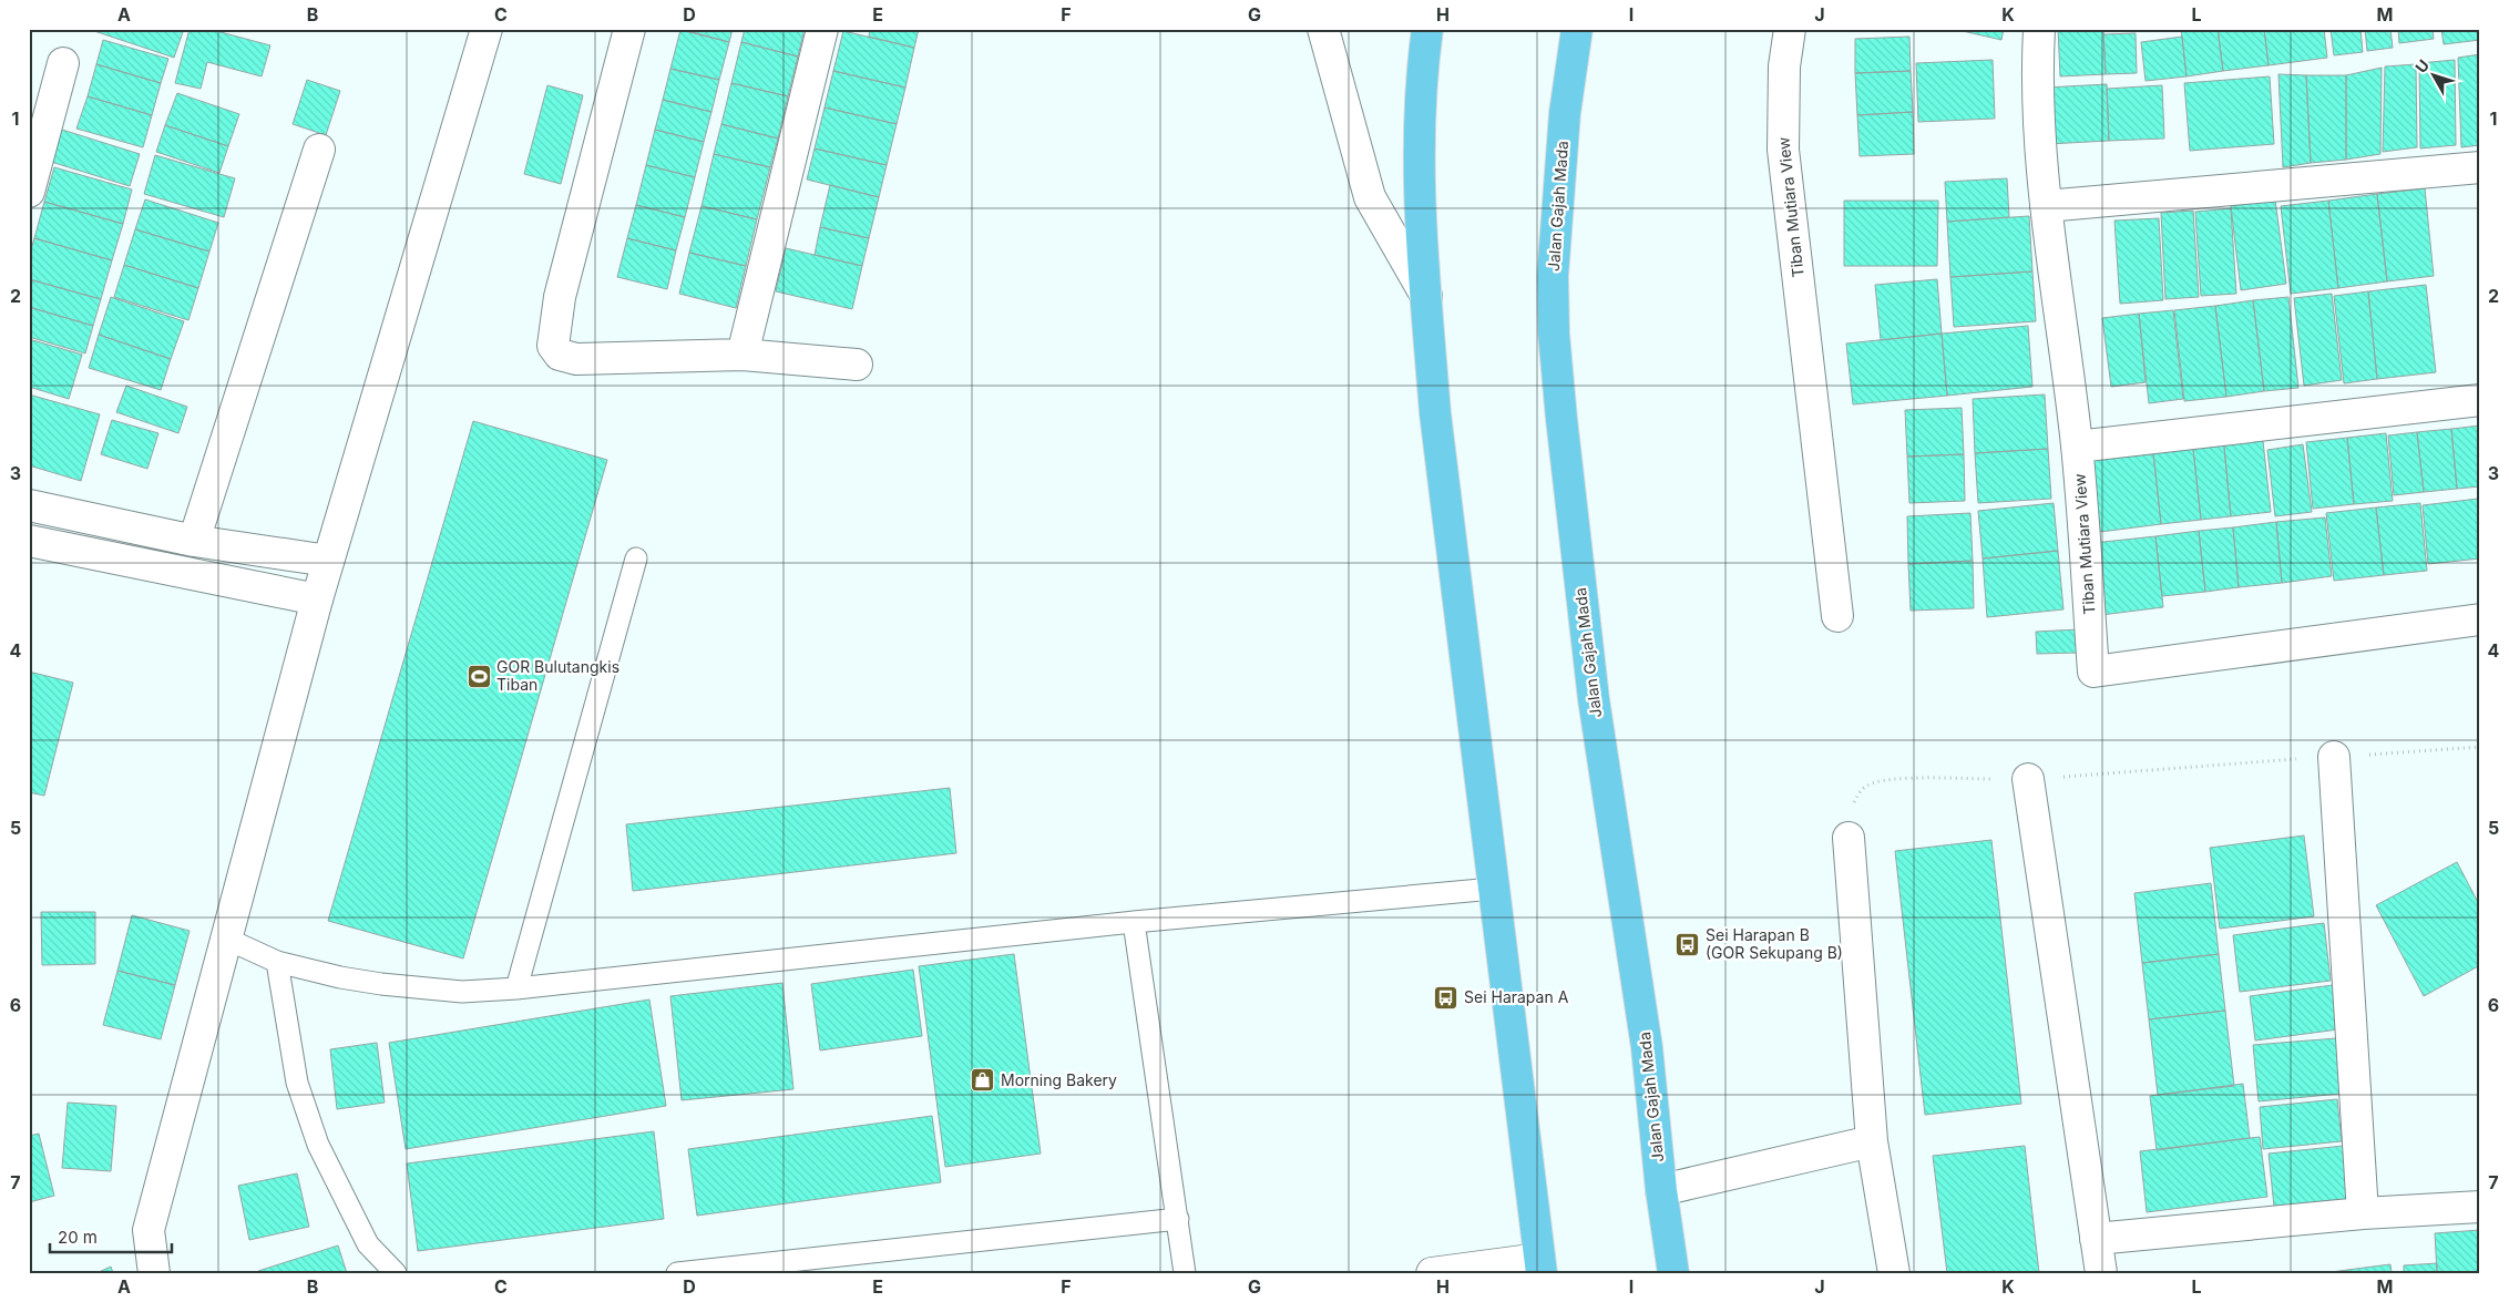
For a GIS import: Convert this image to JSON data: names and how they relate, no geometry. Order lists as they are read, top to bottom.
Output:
{
  "streets": {
    "highway": ["Jalan Gajah Mada"],
    "street": ["Tiban Mutiara View"]
  },
  "places": {
    "sports": ["GOR Bulutangkis Tiban"],
    "bus stop": ["Sei Harapan B (GOR Sekupang B)", "Sei Harapan A"],
    "shop": ["Morning Bakery"]
  },
  "scale_bar": "20 m",
  "north": "top left",
  "grid": {
    "columns": [
      "A",
      "B",
      "C",
      "D",
      "E",
      "F",
      "G",
      "H",
      "I",
      "J",
      "K",
      "L",
      "M"
    ],
    "rows": [
      "1",
      "2",
      "3",
      "4",
      "5",
      "6",
      "7"
    ]
  }
}
